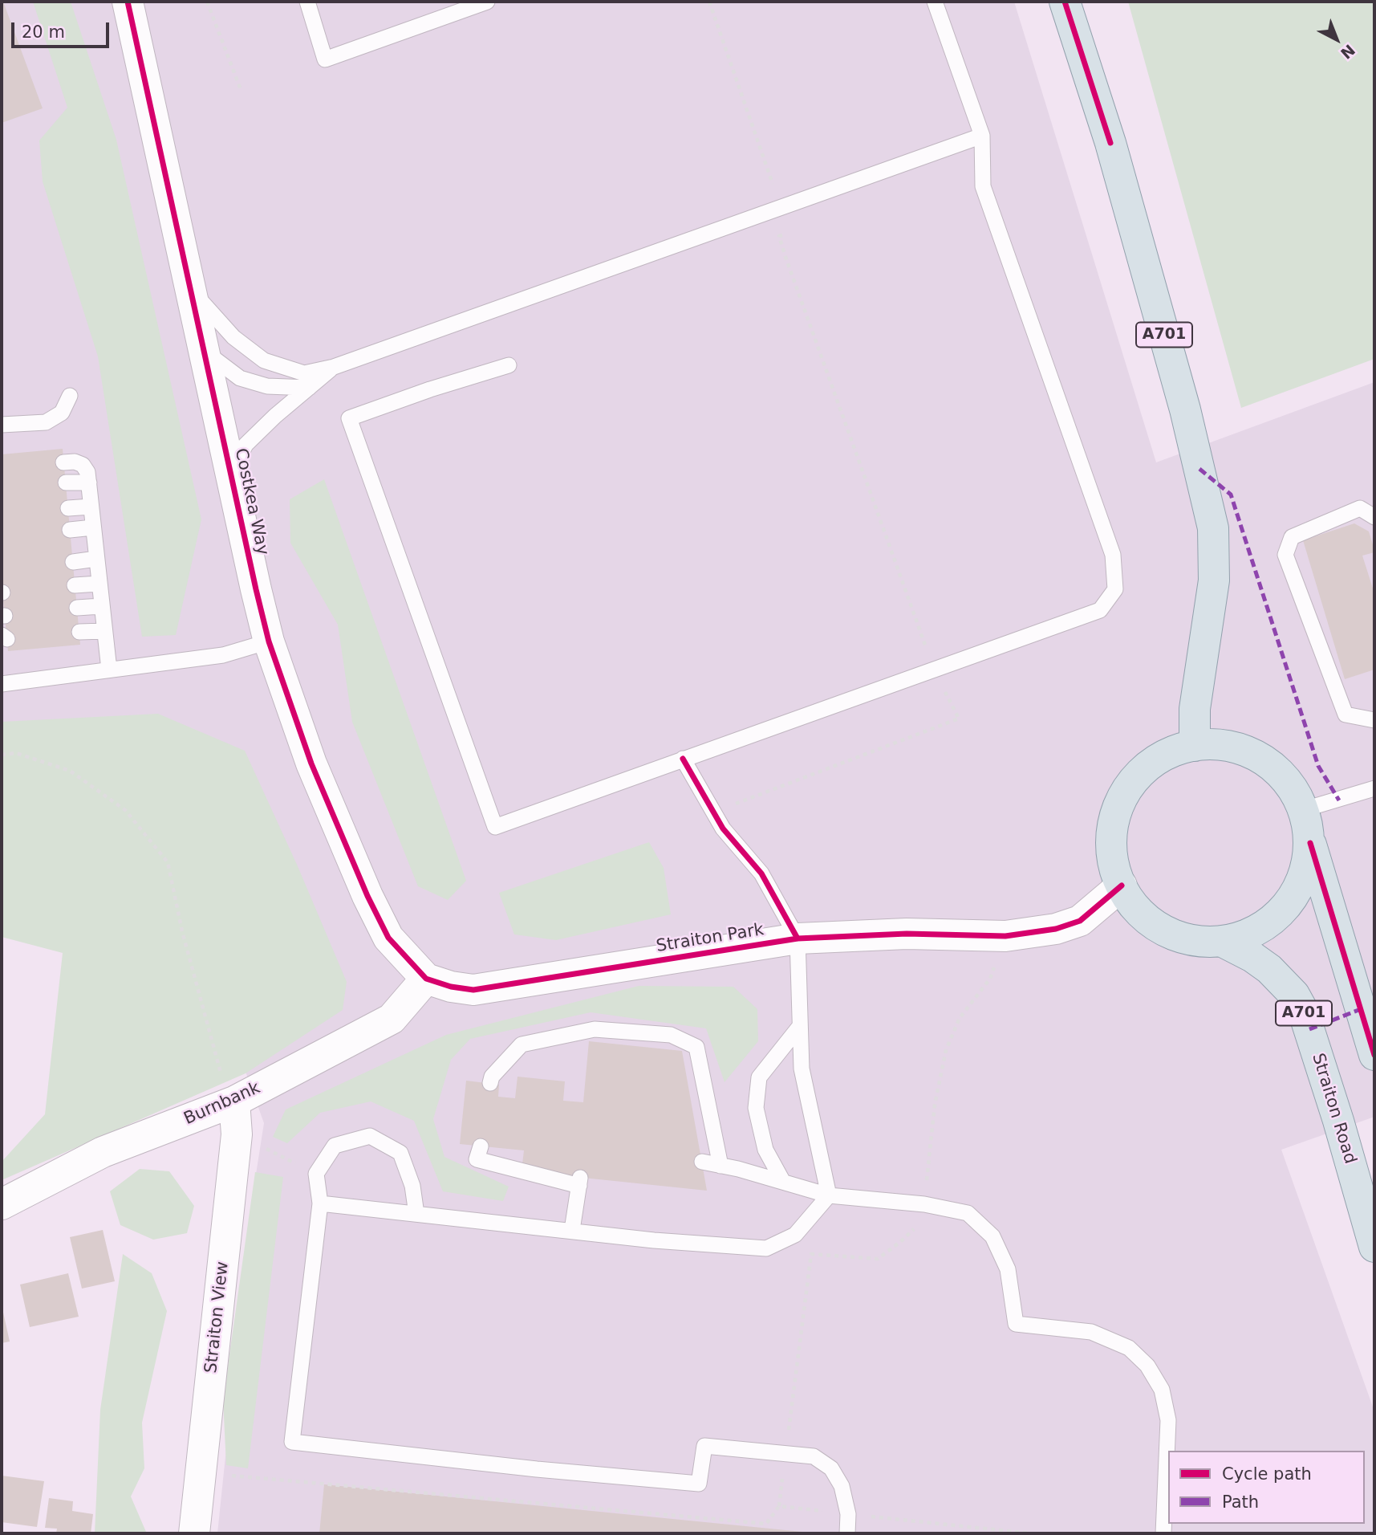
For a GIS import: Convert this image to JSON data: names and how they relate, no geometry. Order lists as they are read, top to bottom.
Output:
{
  "streets": {
    "main road": ["A701", "Straiton Road"],
    "street": [
      "Costkea Way",
      "Straiton Park",
      "Burnbank",
      "Straiton View"
    ]
  },
  "crossings": [
    ["A701", "Straiton Park"],
    ["A701", "Straiton Road"],
    ["Costkea Way", "Straiton Park"],
    ["Costkea Way", "Burnbank"],
    ["Straiton Park", "Burnbank"],
    ["Straiton Park", "Straiton Road"],
    ["Burnbank", "Straiton View"]
  ],
  "legend": ["Cycle path", "Path"],
  "scale_bar": "20 m",
  "north": "bottom right"
}
